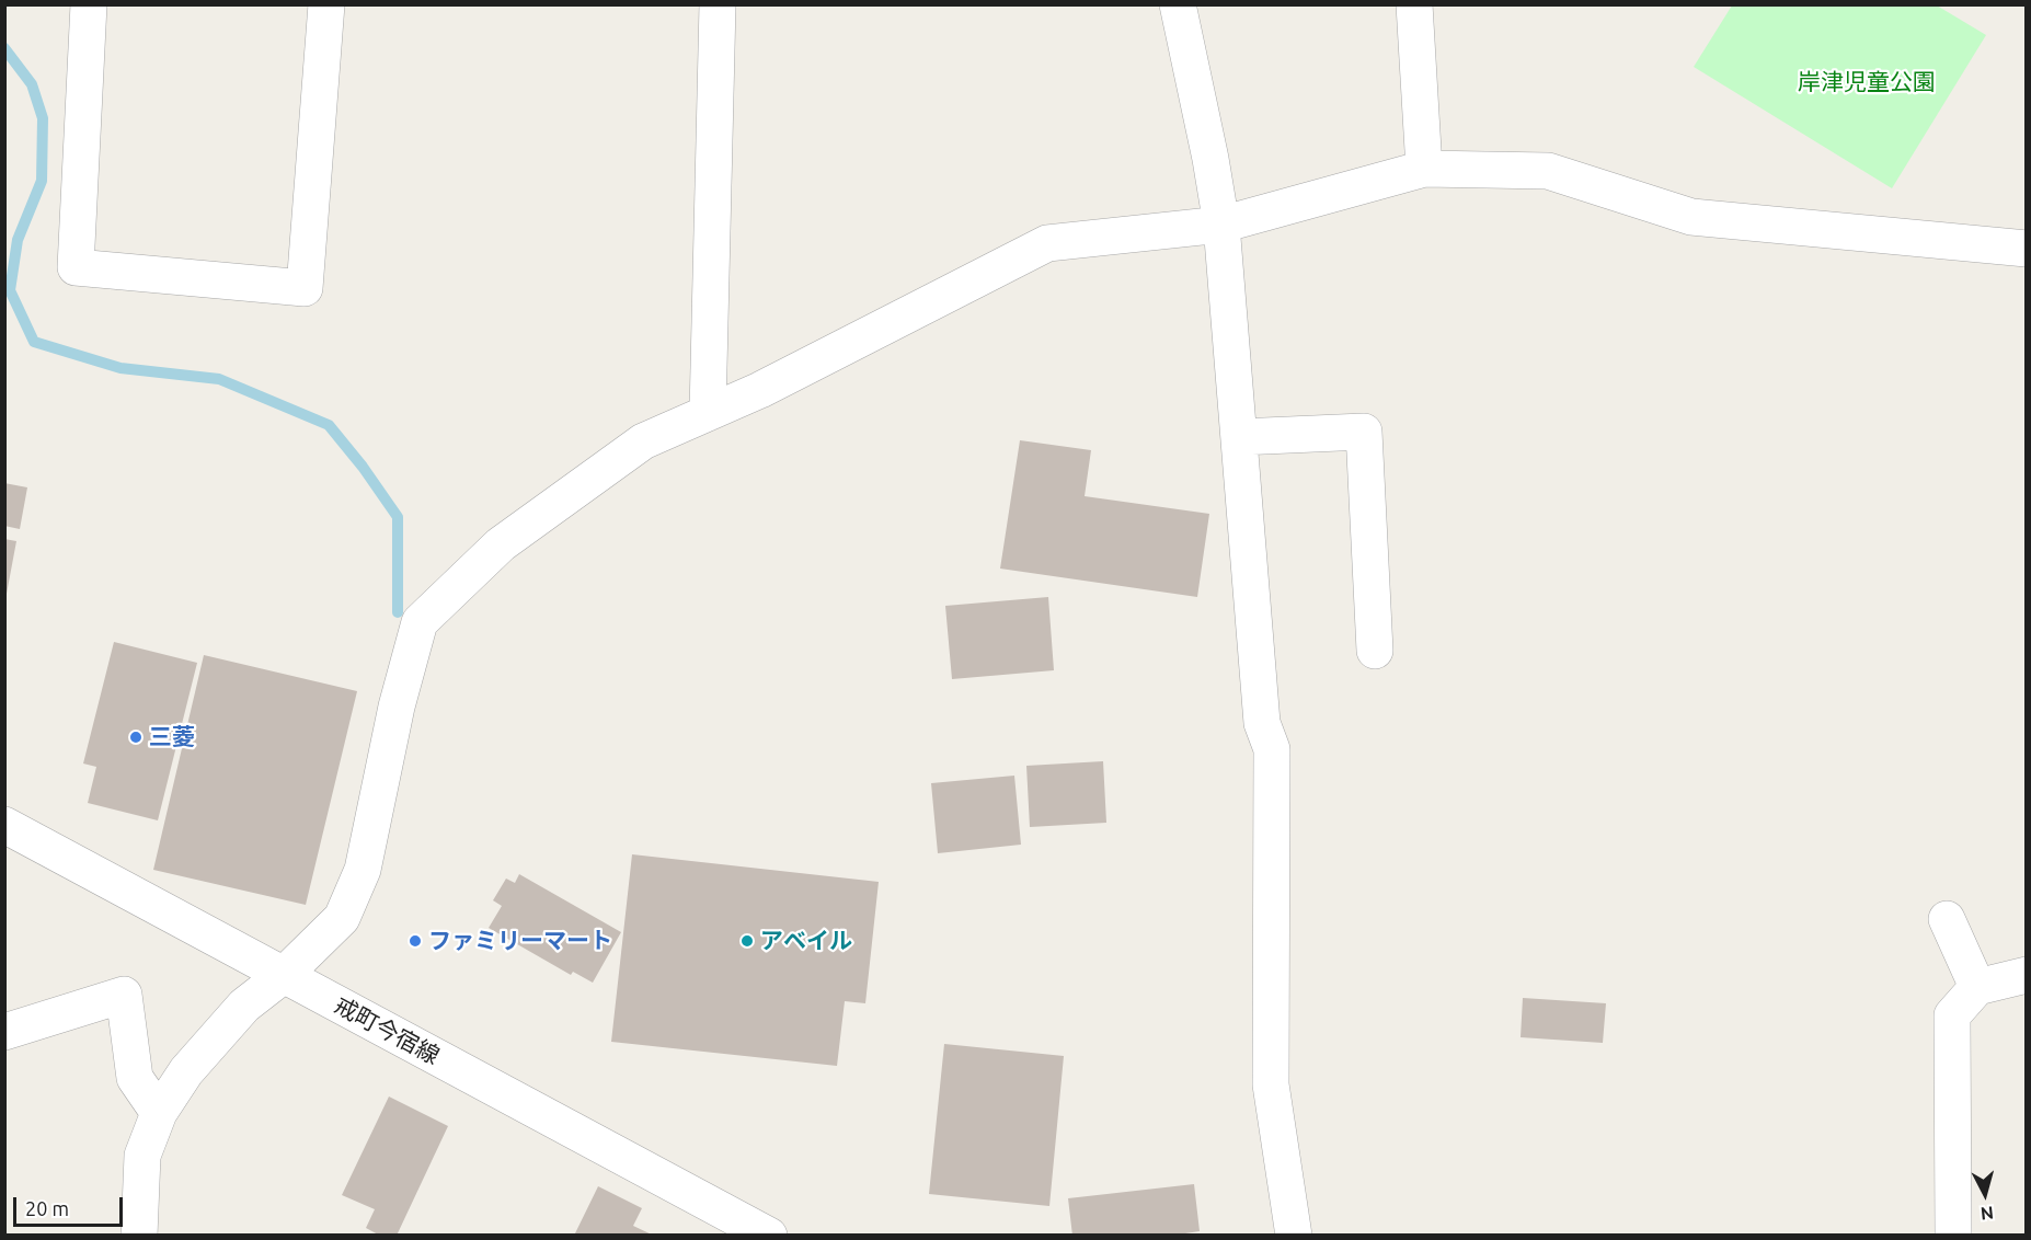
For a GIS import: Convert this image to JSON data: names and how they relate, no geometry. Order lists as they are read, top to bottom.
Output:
{
  "streets": {
    "street": ["戒町今宿線"]
  },
  "parks": ["岸津児童公園"],
  "places": ["三菱", "ファミリーマート", "アベイル"],
  "scale_bar": "20 m",
  "north": "bottom"
}
